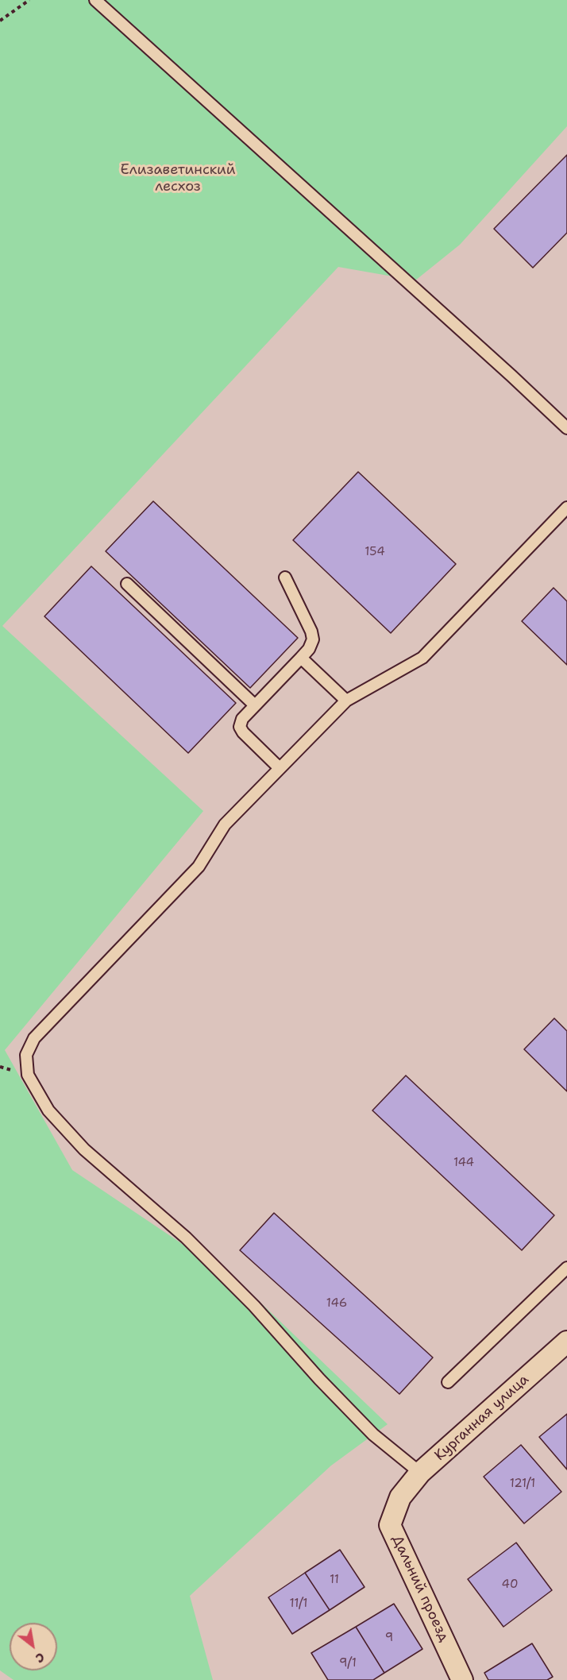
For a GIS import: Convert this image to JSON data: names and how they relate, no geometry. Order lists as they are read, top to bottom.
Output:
{
  "streets": {
    "street": ["Курганная улица", "Дальний проезд"]
  },
  "crossings": [
    ["Курганная улица", "Дальний проезд"]
  ],
  "parks": ["Елизаветинский лесхоз"],
  "house_numbers": [
    "154",
    "144",
    "146",
    "121/1",
    "11",
    "40",
    "11/1",
    "9",
    "9/1"
  ],
  "north": "bottom right"
}
